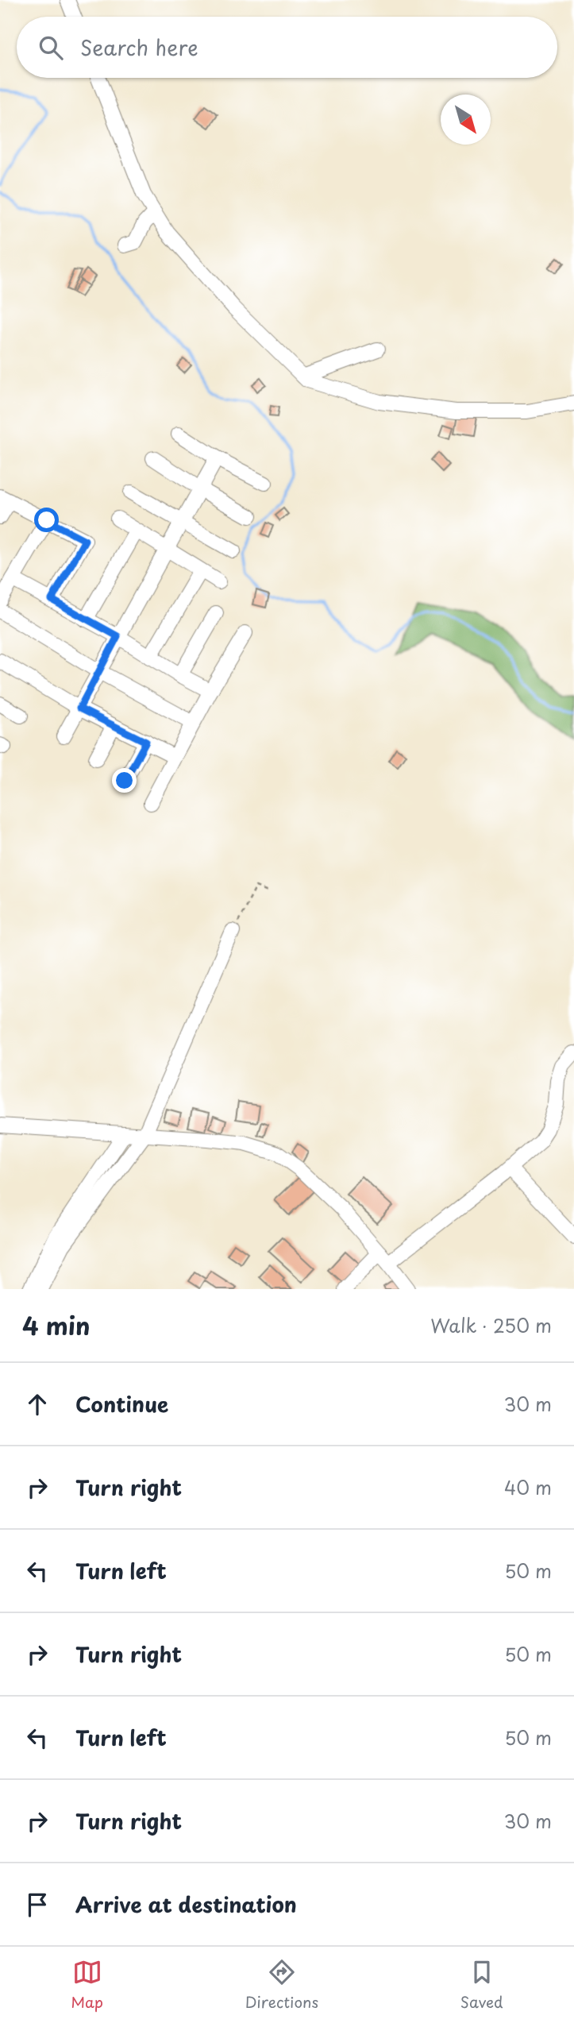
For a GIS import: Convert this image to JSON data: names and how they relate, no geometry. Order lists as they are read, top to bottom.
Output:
{
  "north": "bottom right",
  "page": {
    "search": "Search here",
    "heading": ["4 min", "Walk · 250 m"],
    "list": [
      ["Continue", "30 m"],
      ["Turn right", "40 m"],
      ["Turn left", "50 m"],
      ["Turn right", "50 m"],
      ["Turn left", "50 m"],
      ["Turn right", "30 m"],
      "Arrive at destination"
    ],
    "nav": ["Map", "Directions", "Saved"]
  }
}
